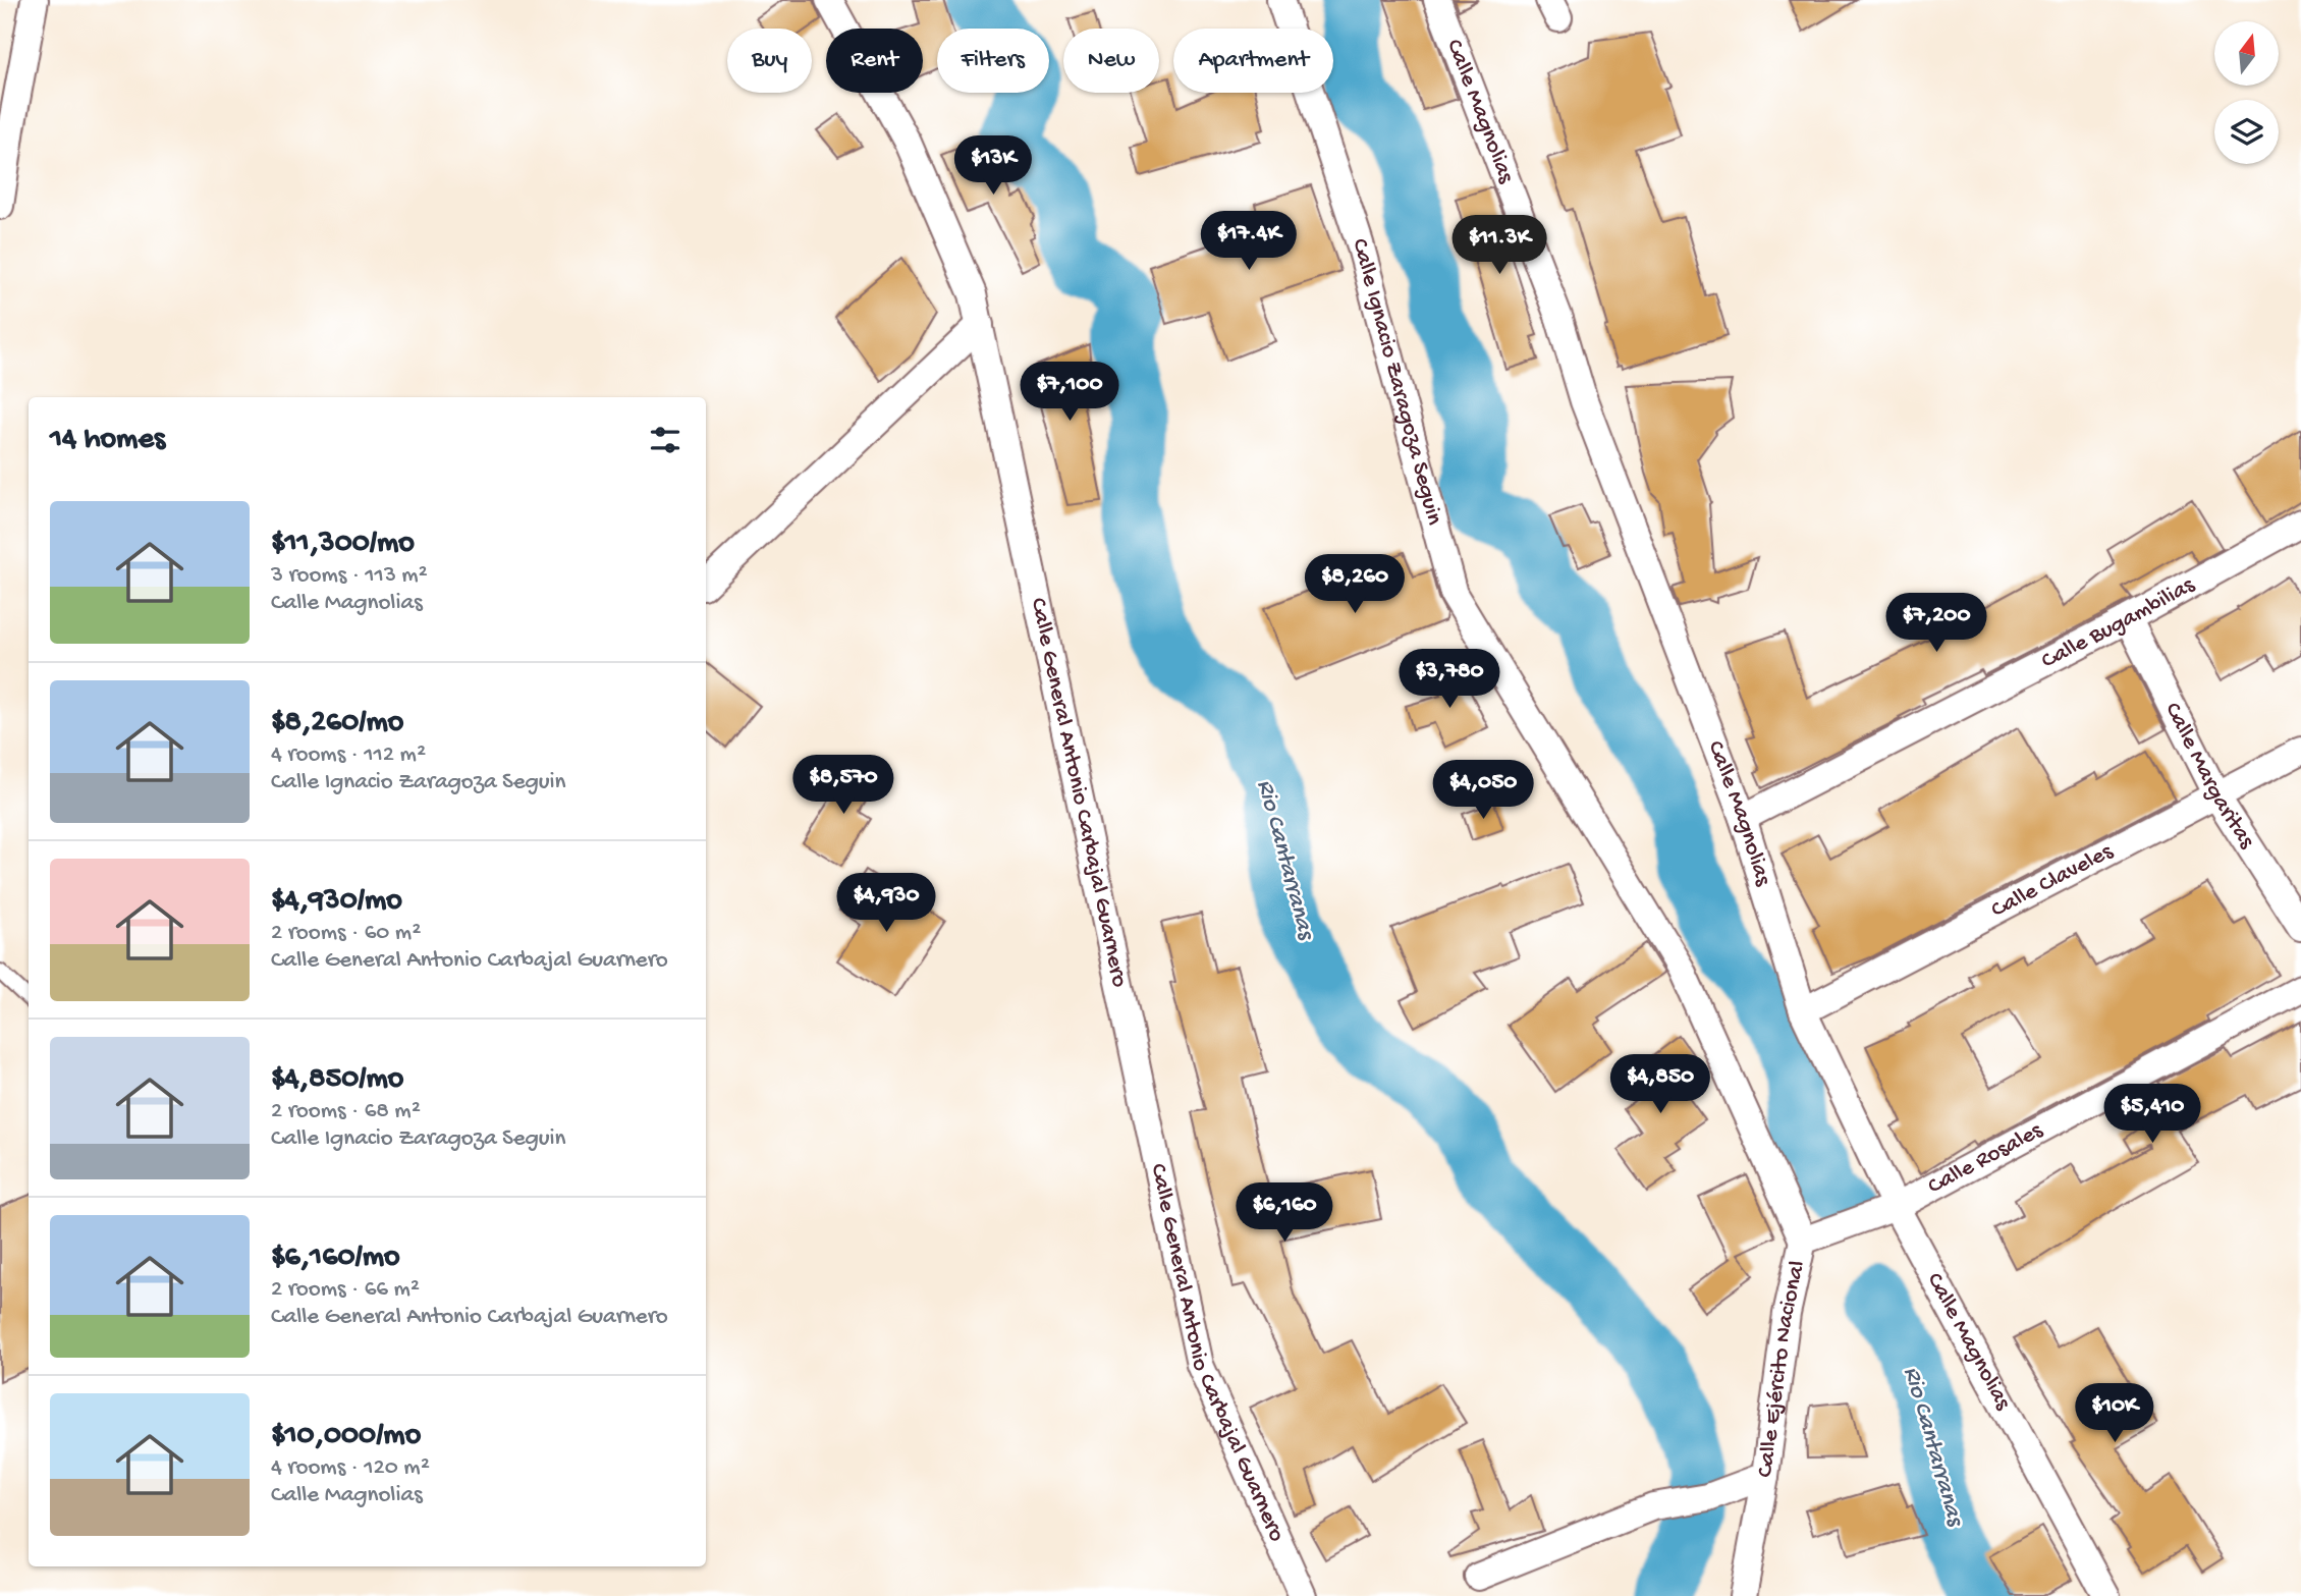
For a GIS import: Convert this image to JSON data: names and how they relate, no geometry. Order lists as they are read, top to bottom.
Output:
{
  "streets": {
    "street": [
      "Calle Magnolias",
      "Calle Ignacio Zaragoza Seguin",
      "Calle Bugambilias",
      "Calle Margaritas",
      "Calle General Antonio Carbajal Guarnero",
      "Calle Claveles",
      "Calle Rosales",
      "Calle Ejército Nacional"
    ]
  },
  "crossings": [
    ["Calle Magnolias", "Calle Bugambilias"],
    ["Calle Magnolias", "Calle Claveles"],
    ["Calle Magnolias", "Calle Rosales"],
    ["Calle Magnolias", "Calle Ejército Nacional"],
    ["Calle Ignacio Zaragoza Seguin", "Calle Ejército Nacional"],
    ["Calle Bugambilias", "Calle Margaritas"],
    ["Calle Margaritas", "Calle Claveles"],
    ["Calle Rosales", "Calle Ejército Nacional"]
  ],
  "water": ["Rio Cantarranas"],
  "north": "top",
  "page": {
    "chip": [
      "Buy",
      "Rent",
      "Filters",
      "New",
      "Apartment"
    ],
    "price": [
      "$13K",
      "$17.4K",
      "$11.3K",
      "$7,100",
      "$8,260",
      "$7,200",
      "$3,780",
      "$8,570",
      "$4,050",
      "$4,930",
      "$4,850",
      "$5,410",
      "$6,160",
      "$10K"
    ],
    "heading": "14 homes",
    "list": [
      {
        "name": "$11,300/mo",
        "note": "3 rooms · 113 m² · Calle Magnolias"
      },
      {
        "name": "$8,260/mo",
        "note": "4 rooms · 112 m² · Calle Ignacio Zaragoza Seguin"
      },
      {
        "name": "$4,930/mo",
        "note": "2 rooms · 60 m² · Calle General Antonio Carbajal Guarnero"
      },
      {
        "name": "$4,850/mo",
        "note": "2 rooms · 68 m² · Calle Ignacio Zaragoza Seguin"
      },
      {
        "name": "$6,160/mo",
        "note": "2 rooms · 66 m² · Calle General Antonio Carbajal Guarnero"
      },
      {
        "name": "$10,000/mo",
        "note": "4 rooms · 120 m² · Calle Magnolias"
      }
    ]
  }
}
